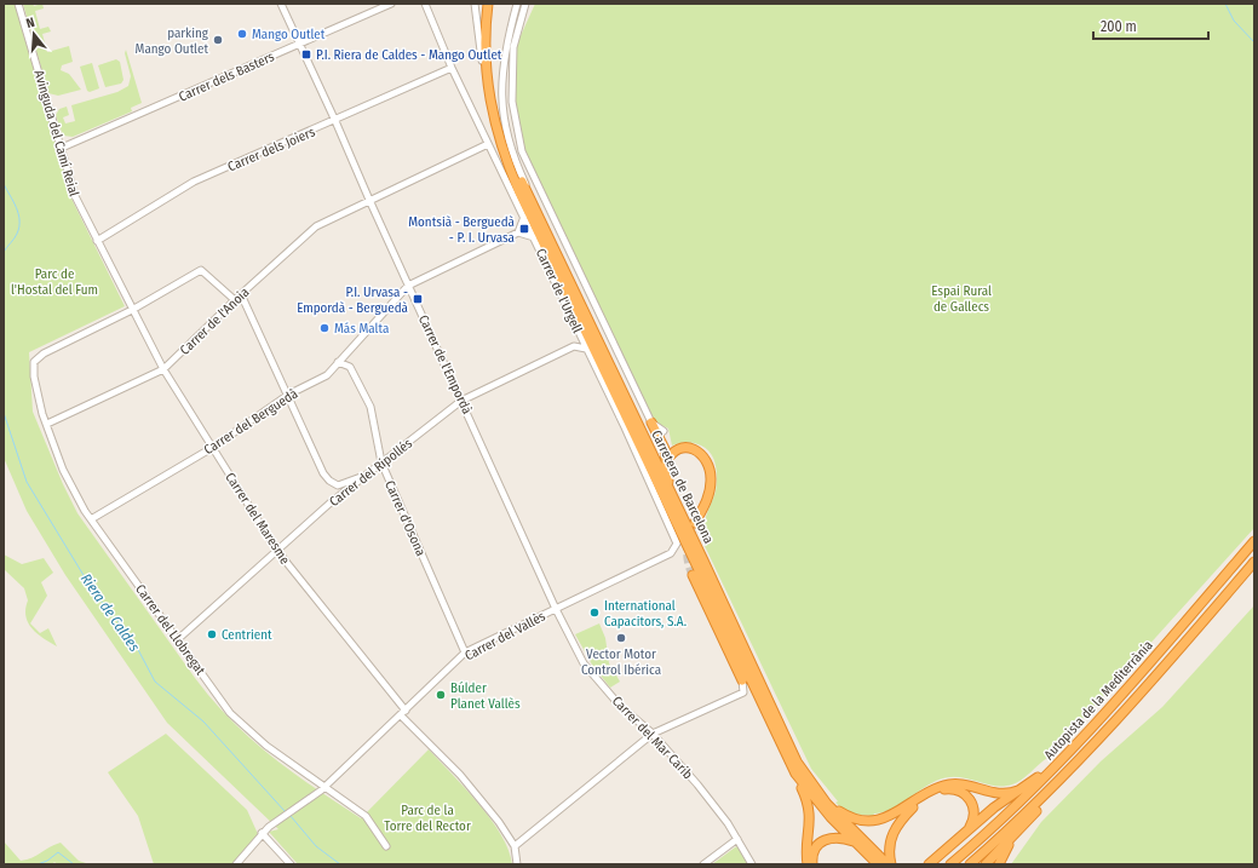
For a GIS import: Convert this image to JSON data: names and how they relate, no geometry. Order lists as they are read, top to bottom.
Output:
{
  "streets": {
    "highway": ["Carretera de Barcelona", "Autopista de la Mediterrània"],
    "street": [
      "Carrer dels Basters",
      "Avinguda del Camí Reial",
      "Carrer dels Joiers",
      "Carrer de l'Urgell",
      "Carrer de l'Anoia",
      "Carrer de l'Empordà",
      "Carrer del Berguedà",
      "Carrer del Ripollés",
      "Carrer del Maresme",
      "Carrer d'Osona",
      "Carrer del Llobregat",
      "Carrer del Vallès",
      "Carrer del Mar Carib"
    ]
  },
  "crossings": [
    ["Carrer dels Basters", "Avinguda del Camí Reial"],
    ["Carrer dels Basters", "Carrer de l'Empordà"],
    ["Avinguda del Camí Reial", "Carrer dels Joiers"],
    ["Avinguda del Camí Reial", "Carrer del Maresme"],
    ["Avinguda del Camí Reial", "Carrer del Llobregat"],
    ["Carrer dels Joiers", "Carrer de l'Urgell"],
    ["Carrer dels Joiers", "Carrer de l'Empordà"],
    ["Carrer de l'Urgell", "Carrer del Ripollés"],
    ["Carrer de l'Urgell", "Carrer del Vallès"],
    ["Carrer de l'Anoia", "Carrer de l'Empordà"],
    ["Carrer de l'Anoia", "Carrer del Maresme"],
    ["Carrer de l'Anoia", "Carrer del Llobregat"],
    ["Carrer de l'Empordà", "Carrer del Berguedà"],
    ["Carrer de l'Empordà", "Carrer del Ripollés"],
    ["Carrer de l'Empordà", "Carrer del Vallès"],
    ["Carrer de l'Empordà", "Carrer del Mar Carib"],
    ["Carrer del Berguedà", "Carrer del Maresme"],
    ["Carrer del Berguedà", "Carrer d'Osona"],
    ["Carrer del Berguedà", "Carrer del Llobregat"],
    ["Carrer del Ripollés", "Carrer del Maresme"],
    ["Carrer del Ripollés", "Carrer d'Osona"],
    ["Carrer del Ripollés", "Carrer del Llobregat"],
    ["Carrer del Maresme", "Carrer del Llobregat"],
    ["Carrer del Maresme", "Carrer del Vallès"],
    ["Carrer d'Osona", "Carrer del Vallès"],
    ["Carrer del Llobregat", "Carrer del Vallès"],
    ["Carrer del Vallès", "Carrer del Mar Carib"]
  ],
  "water": ["Riera de Caldes"],
  "parks": ["Parc de l'Hostal del Fum", "Espai Rural de Gallecs", "Parc de la Torre del Rector"],
  "places": {
    "other": [
      "Mango Outlet",
      "parking Mango Outlet",
      "Más Malta",
      "International Capacitors, S.A.",
      "Centrient",
      "Vector Motor Control Ibérica",
      "Búlder Planet Vallès"
    ],
    "transit": ["P.I. Riera de Caldes - Mango Outlet", "Montsià - Berguedà - P. I. Urvasa", "P.I. Urvasa - Empordà - Berguedà"]
  },
  "scale_bar": "200 m",
  "north": "top"
}
